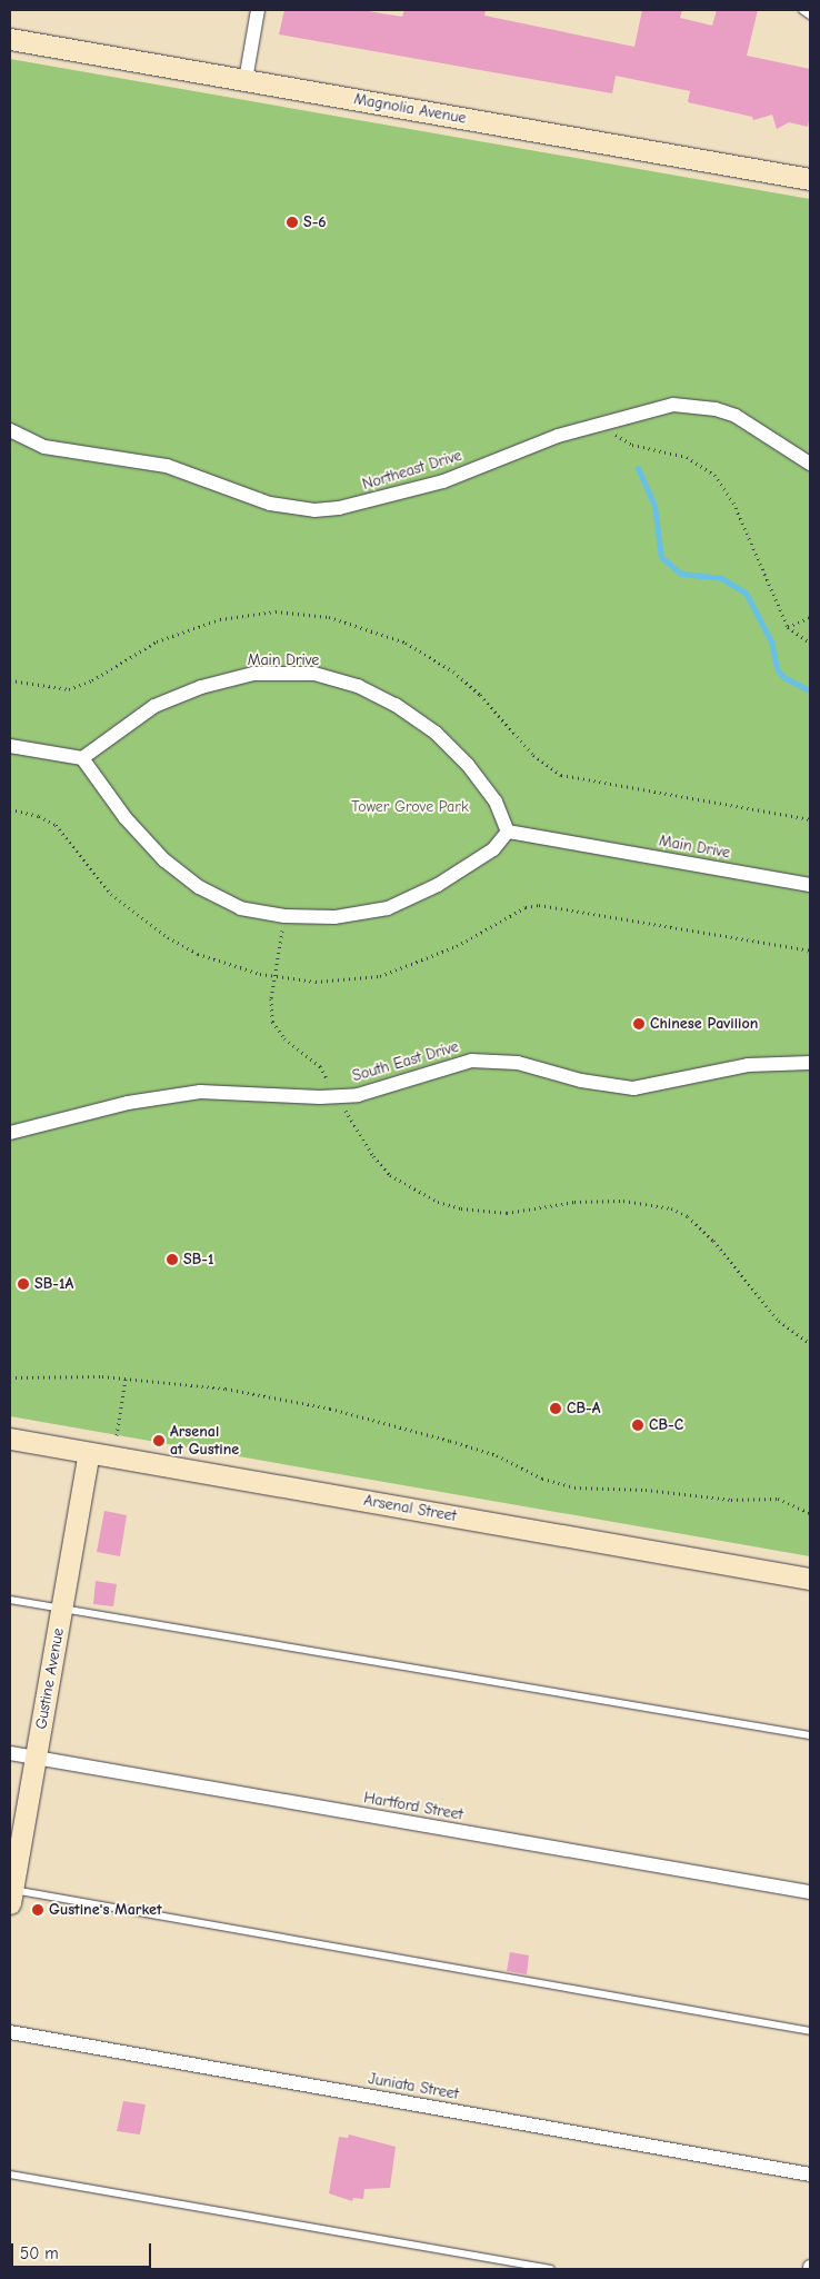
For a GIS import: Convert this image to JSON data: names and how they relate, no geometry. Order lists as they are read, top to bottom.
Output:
{
  "streets": {
    "street": [
      "Magnolia Avenue",
      "Northeast Drive",
      "Main Drive",
      "South East Drive",
      "Arsenal Street",
      "Gustine Avenue",
      "Hartford Street",
      "Juniata Street"
    ]
  },
  "crossings": [
    ["Arsenal Street", "Gustine Avenue"],
    ["Gustine Avenue", "Hartford Street"]
  ],
  "parks": ["Tower Grove Park"],
  "places": [
    "S-6",
    "Chinese Pavilion",
    "SB-1",
    "SB-1A",
    "CB-A",
    "CB-C",
    "Arsenal at Gustine",
    "Gustine's Market"
  ],
  "scale_bar": "50 m"
}
